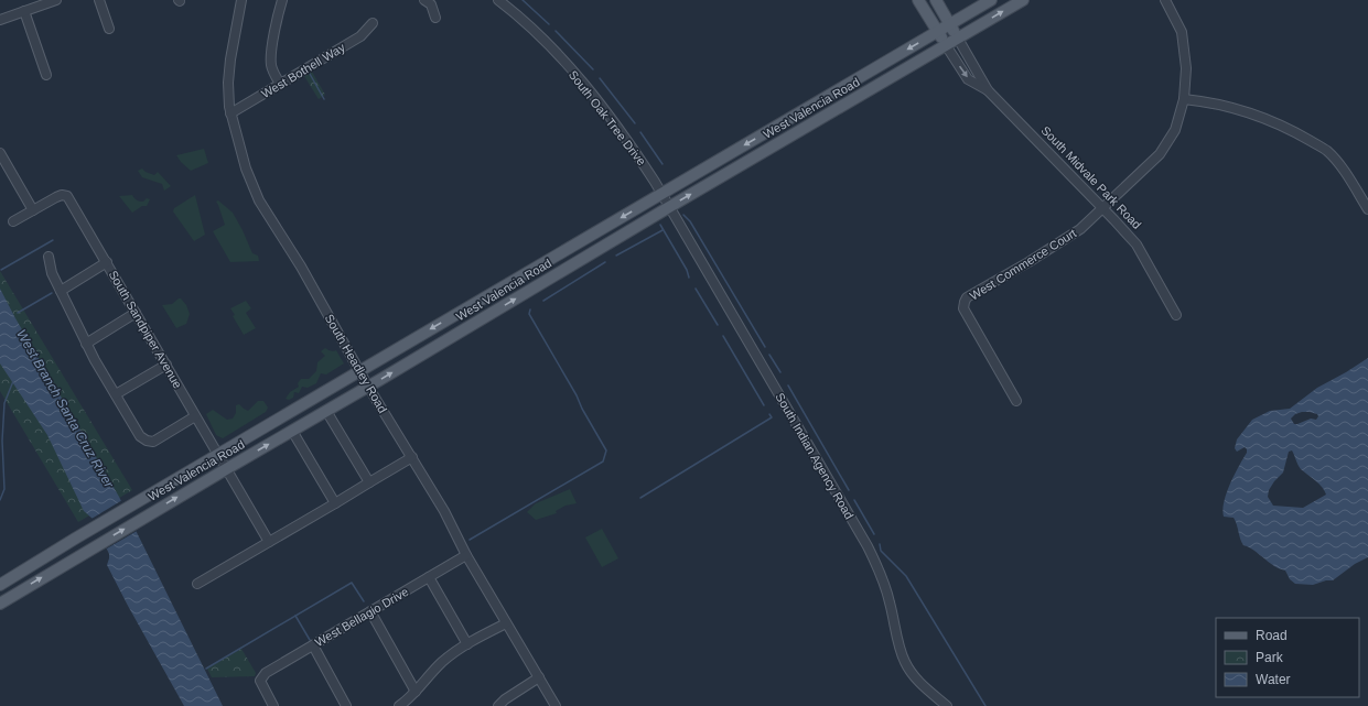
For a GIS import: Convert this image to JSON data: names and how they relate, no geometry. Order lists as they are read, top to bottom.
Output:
{
  "streets": {
    "main road": ["West Valencia Road", "South Midvale Park Road"],
    "street": [
      "West Bothell Way",
      "South Oak Tree Drive",
      "West Commerce Court",
      "South Sandpiper Avenue",
      "South Headley Road",
      "South Indian Agency Road",
      "West Bellagio Drive"
    ]
  },
  "crossings": [
    ["West Bothell Way", "South Headley Road"],
    ["West Valencia Road", "South Oak Tree Drive"],
    ["West Valencia Road", "South Midvale Park Road"],
    ["West Valencia Road", "South Sandpiper Avenue"],
    ["West Valencia Road", "South Headley Road"],
    ["West Valencia Road", "South Indian Agency Road"],
    ["South Oak Tree Drive", "South Indian Agency Road"],
    ["South Midvale Park Road", "West Commerce Court"],
    ["South Headley Road", "West Bellagio Drive"]
  ],
  "water": ["West Branch Santa Cruz River"],
  "legend": ["Road", "Park", "Water"]
}
